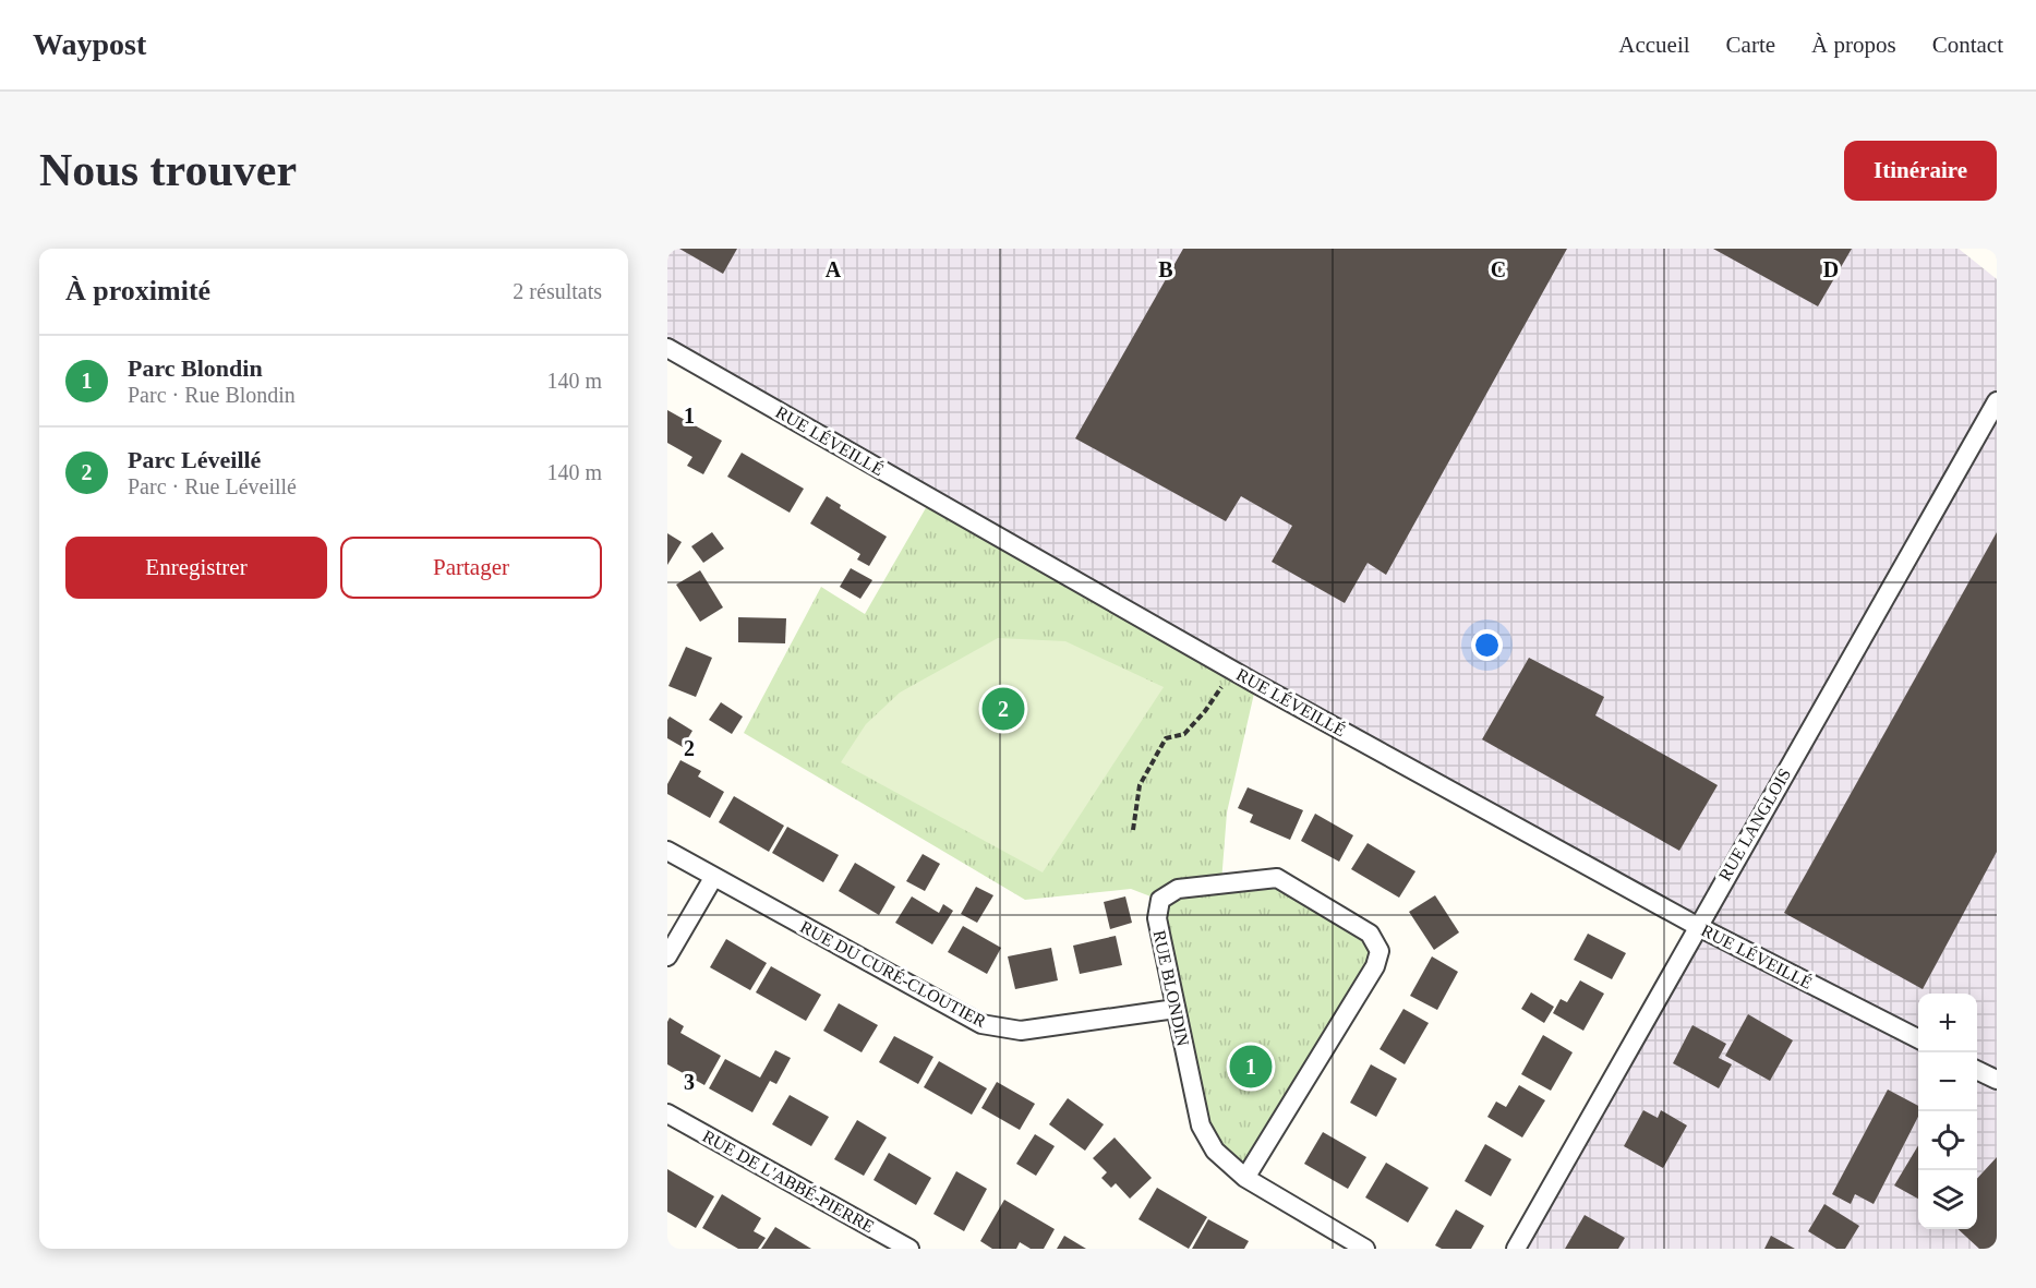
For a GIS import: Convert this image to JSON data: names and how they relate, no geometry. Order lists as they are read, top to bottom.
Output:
{
  "streets": {
    "street": [
      "RUE LÉVEILLÉ",
      "RUE LANGLOIS",
      "RUE DU CURÉ-CLOUTIER",
      "RUE BLONDIN",
      "RUE DE L'ABBÉ-PIERRE"
    ]
  },
  "crossings": [
    ["RUE LÉVEILLÉ", "RUE LANGLOIS"],
    ["RUE DU CURÉ-CLOUTIER", "RUE BLONDIN"]
  ],
  "page": {
    "header": "Waypost",
    "nav": [
      "Accueil",
      "Carte",
      "À propos",
      "Contact"
    ],
    "buttons": [
      "Itinéraire",
      ["Enregistrer", "Partager"]
    ],
    "title": "Nous trouver",
    "heading": ["À proximité", "2 résultats"],
    "list": [
      {
        "mark": "1",
        "name": "Parc Blondin",
        "note": "Parc · Rue Blondin",
        "value": "140 m"
      },
      {
        "mark": "2",
        "name": "Parc Léveillé",
        "note": "Parc · Rue Léveillé",
        "value": "140 m"
      }
    ],
    "pins": ["2", "1"],
    "map_buttons": ["+", "−"]
  },
  "grid": {
    "columns": [
      "A",
      "B",
      "C",
      "D"
    ],
    "rows": ["1", "2", "3"]
  }
}
